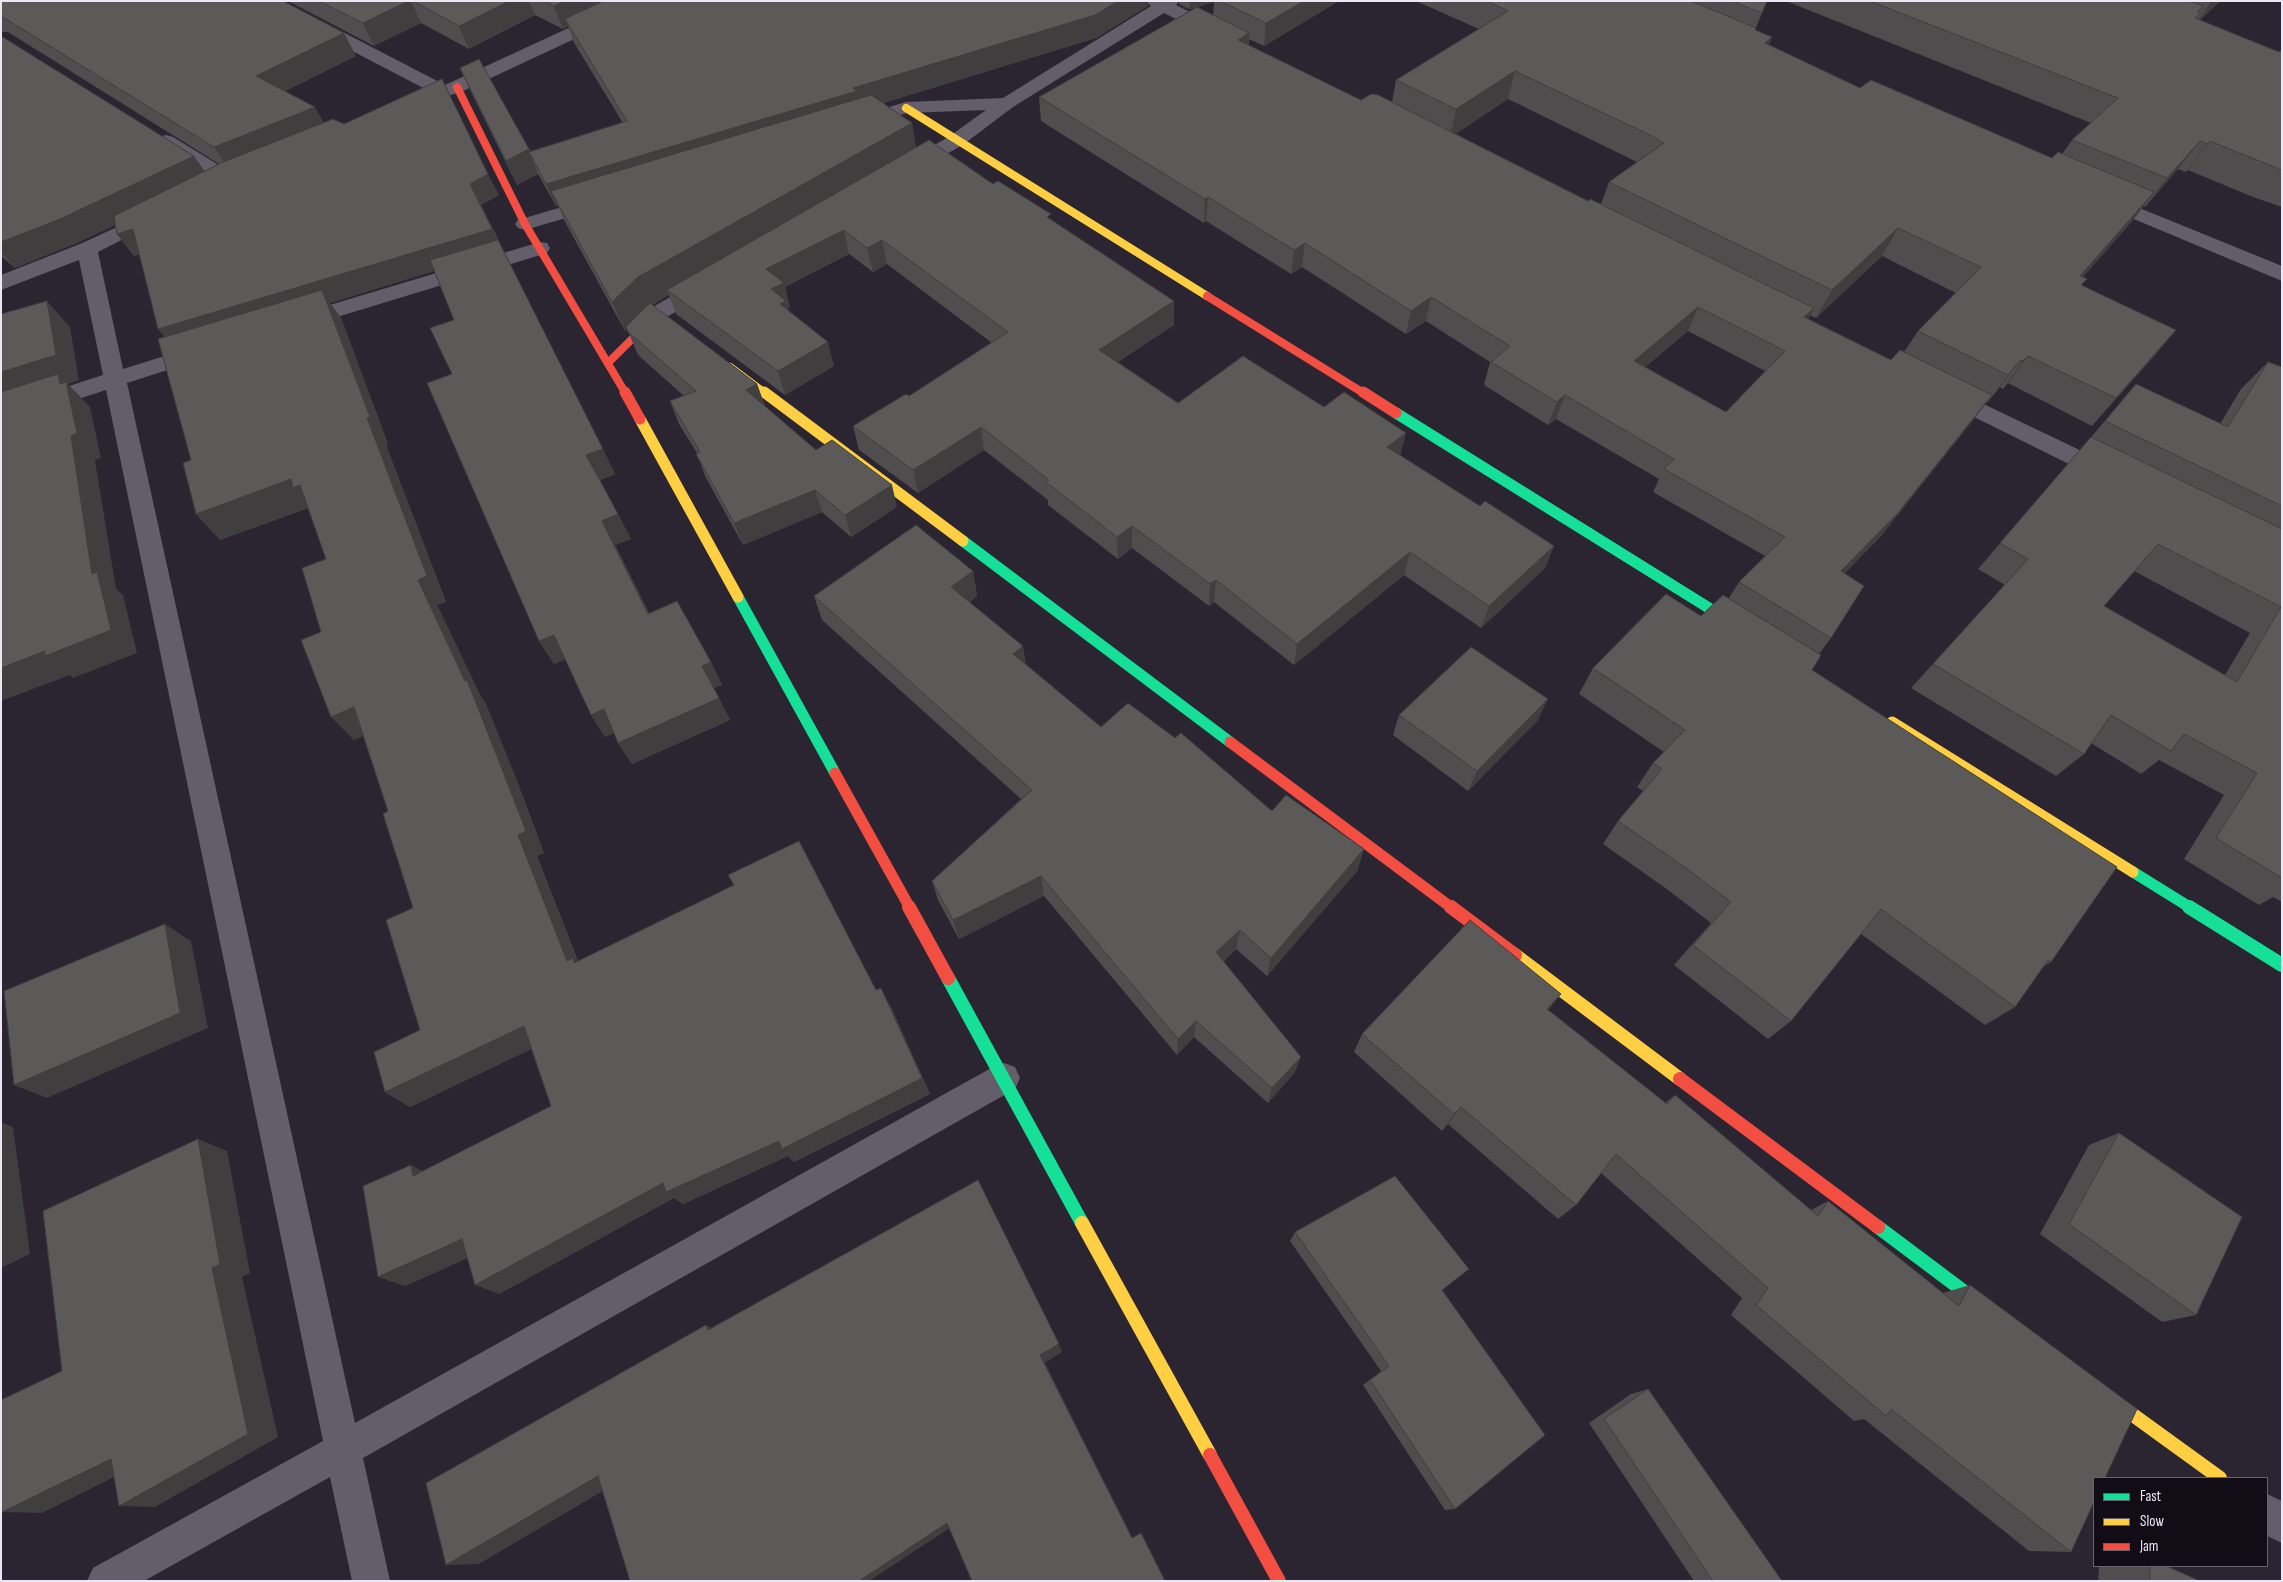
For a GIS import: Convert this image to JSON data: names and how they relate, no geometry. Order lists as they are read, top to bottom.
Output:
{
  "legend": ["Fast", "Slow", "Jam"]
}
